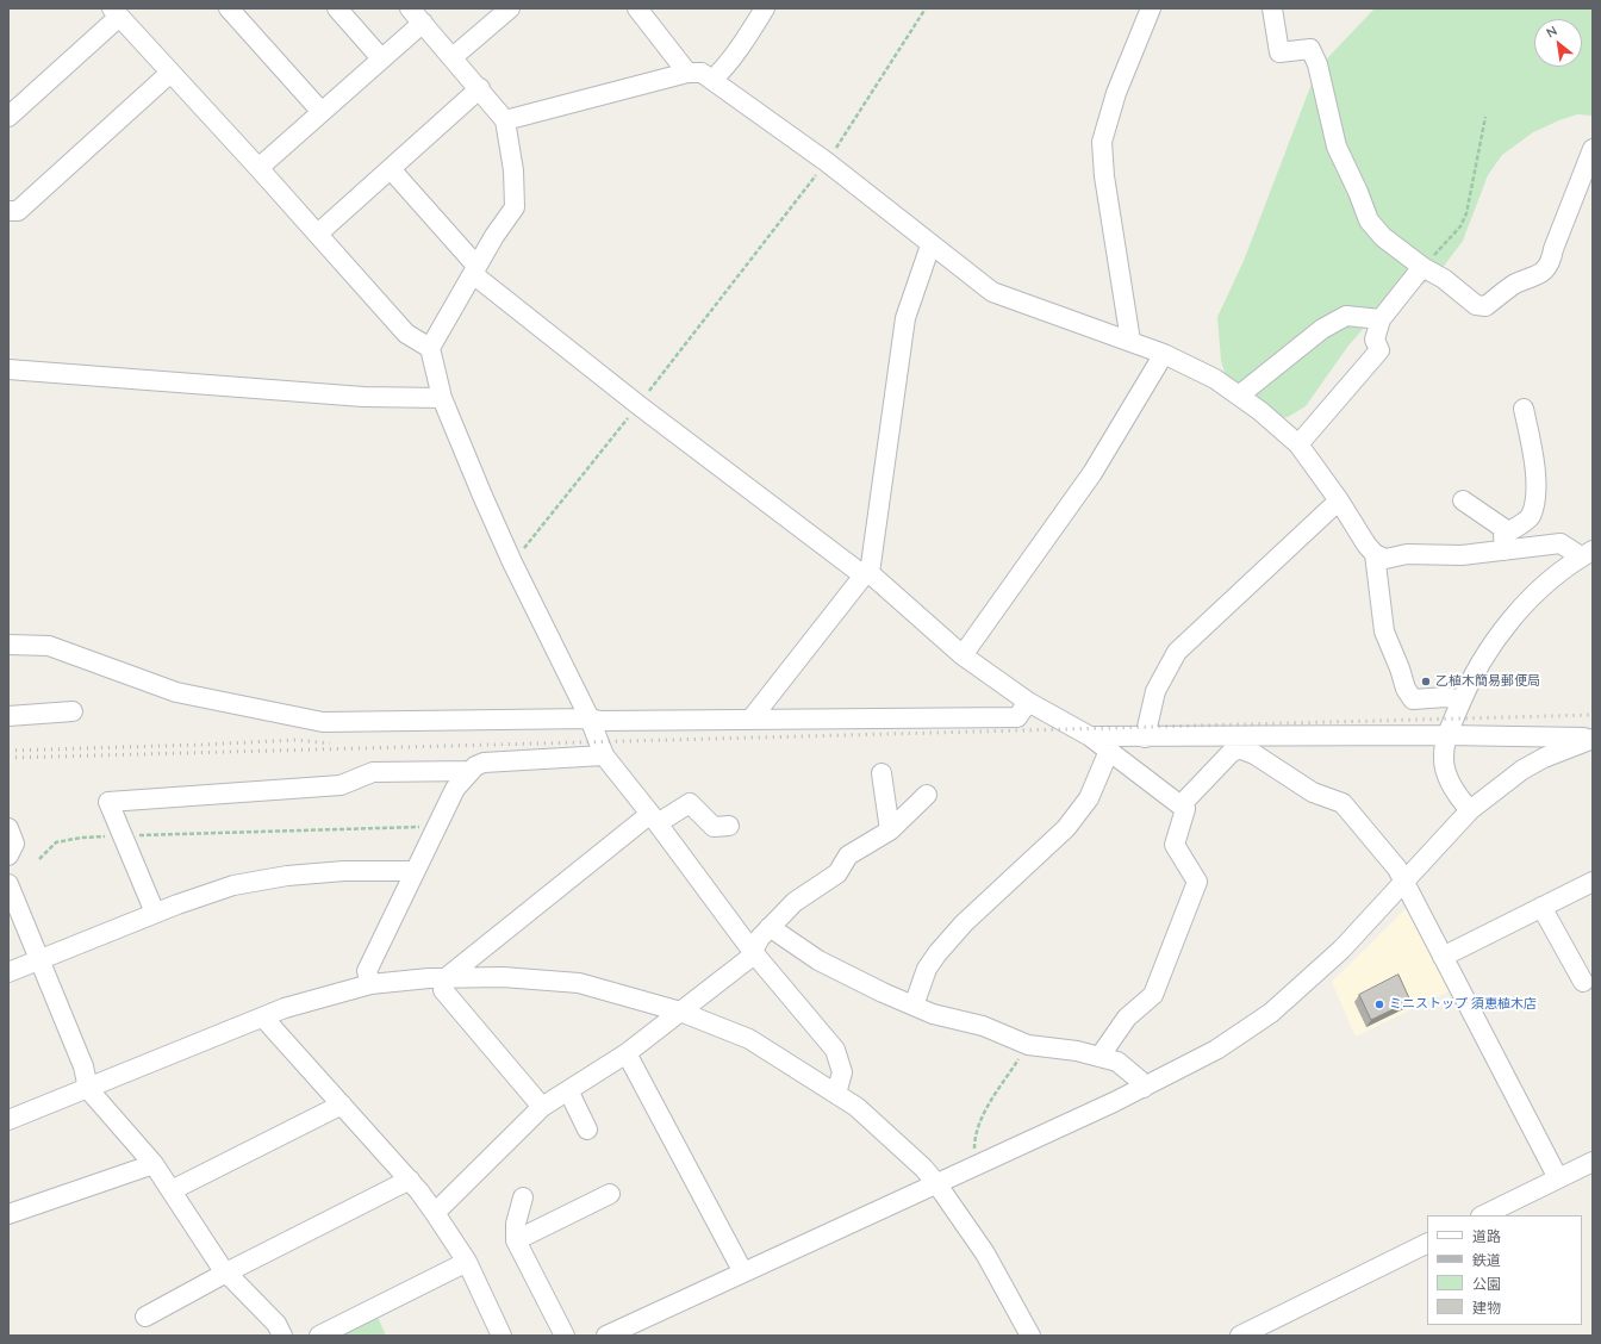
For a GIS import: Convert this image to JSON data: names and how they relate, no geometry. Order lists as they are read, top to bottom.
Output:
{
  "places": ["乙植木簡易郵便局", "ミニストップ 須恵植木店"],
  "legend": [
    "道路",
    "鉄道",
    "公園",
    "建物"
  ],
  "north": "top left"
}
